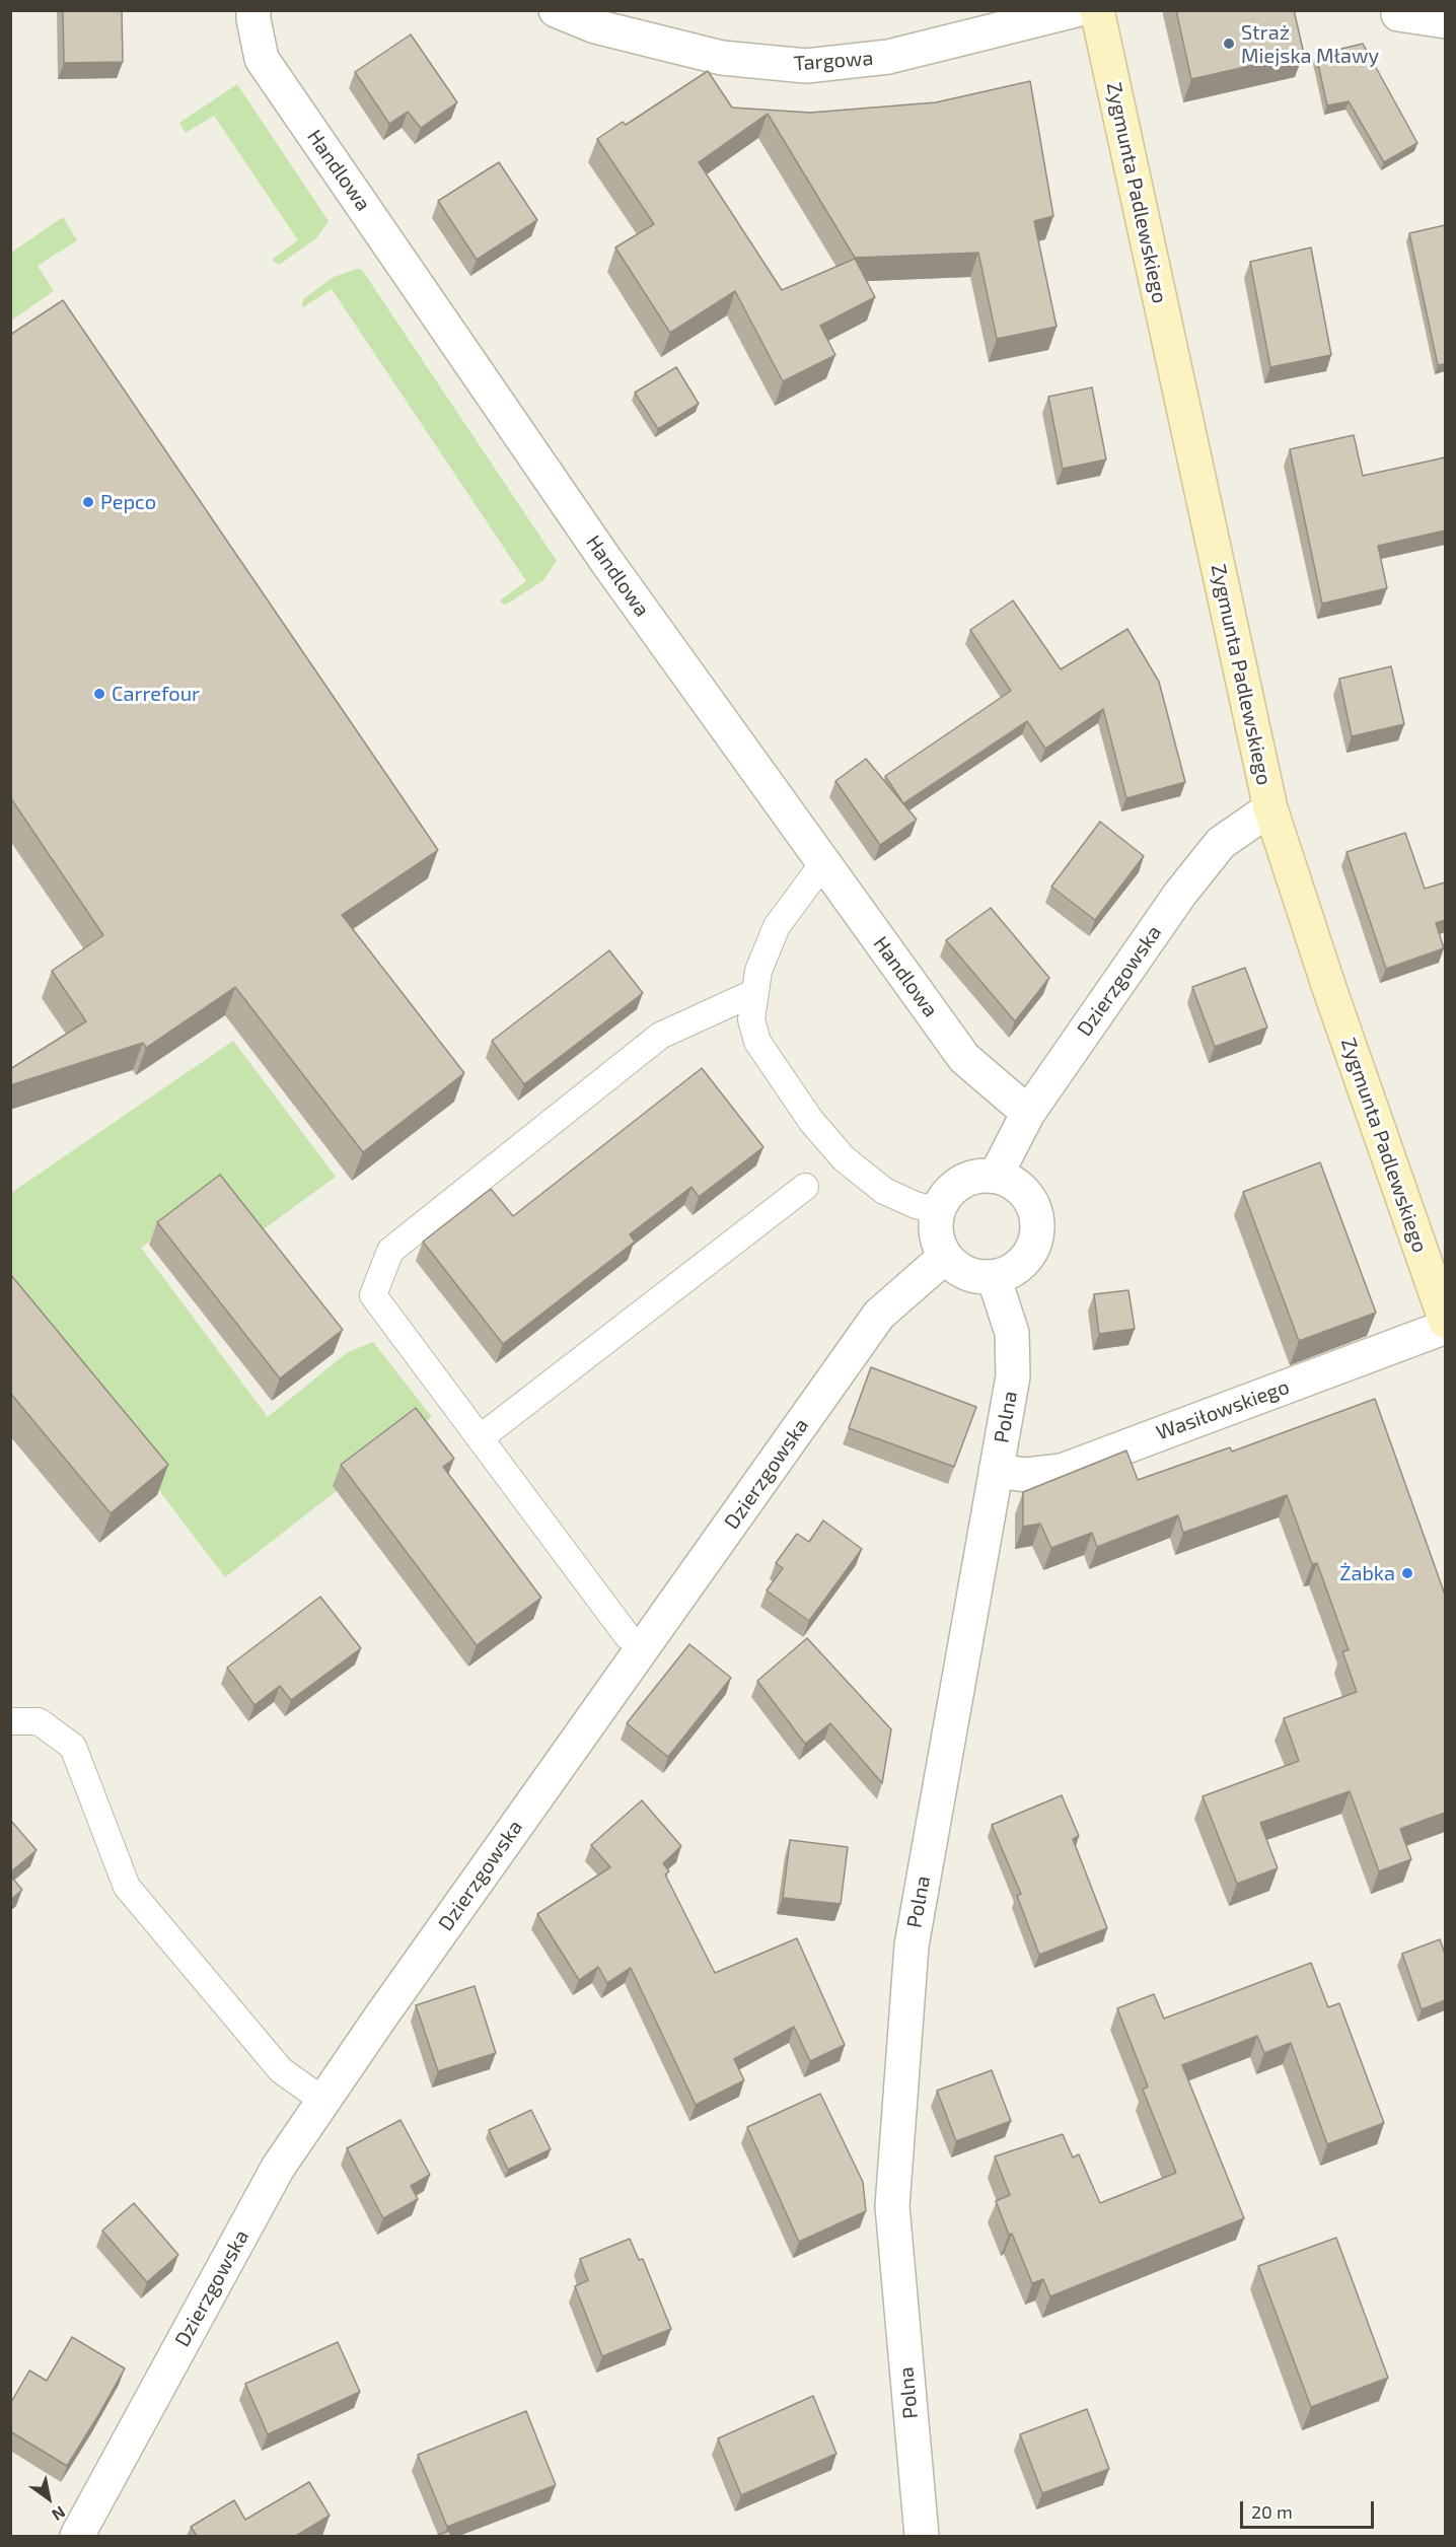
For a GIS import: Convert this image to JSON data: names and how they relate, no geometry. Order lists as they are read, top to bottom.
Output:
{
  "streets": {
    "street": [
      "Targowa",
      "Handlowa",
      "Zygmunta Padlewskiego",
      "Dzierzgowska",
      "Wasiłowskiego",
      "Polna"
    ]
  },
  "crossings": [
    ["Handlowa", "Dzierzgowska"],
    ["Zygmunta Padlewskiego", "Dzierzgowska"],
    ["Dzierzgowska", "Polna"],
    ["Wasiłowskiego", "Polna"]
  ],
  "places": [
    "Straż Miejska Mławy",
    "Pepco",
    "Carrefour",
    "Żabka"
  ],
  "scale_bar": "20 m",
  "north": "bottom right"
}
